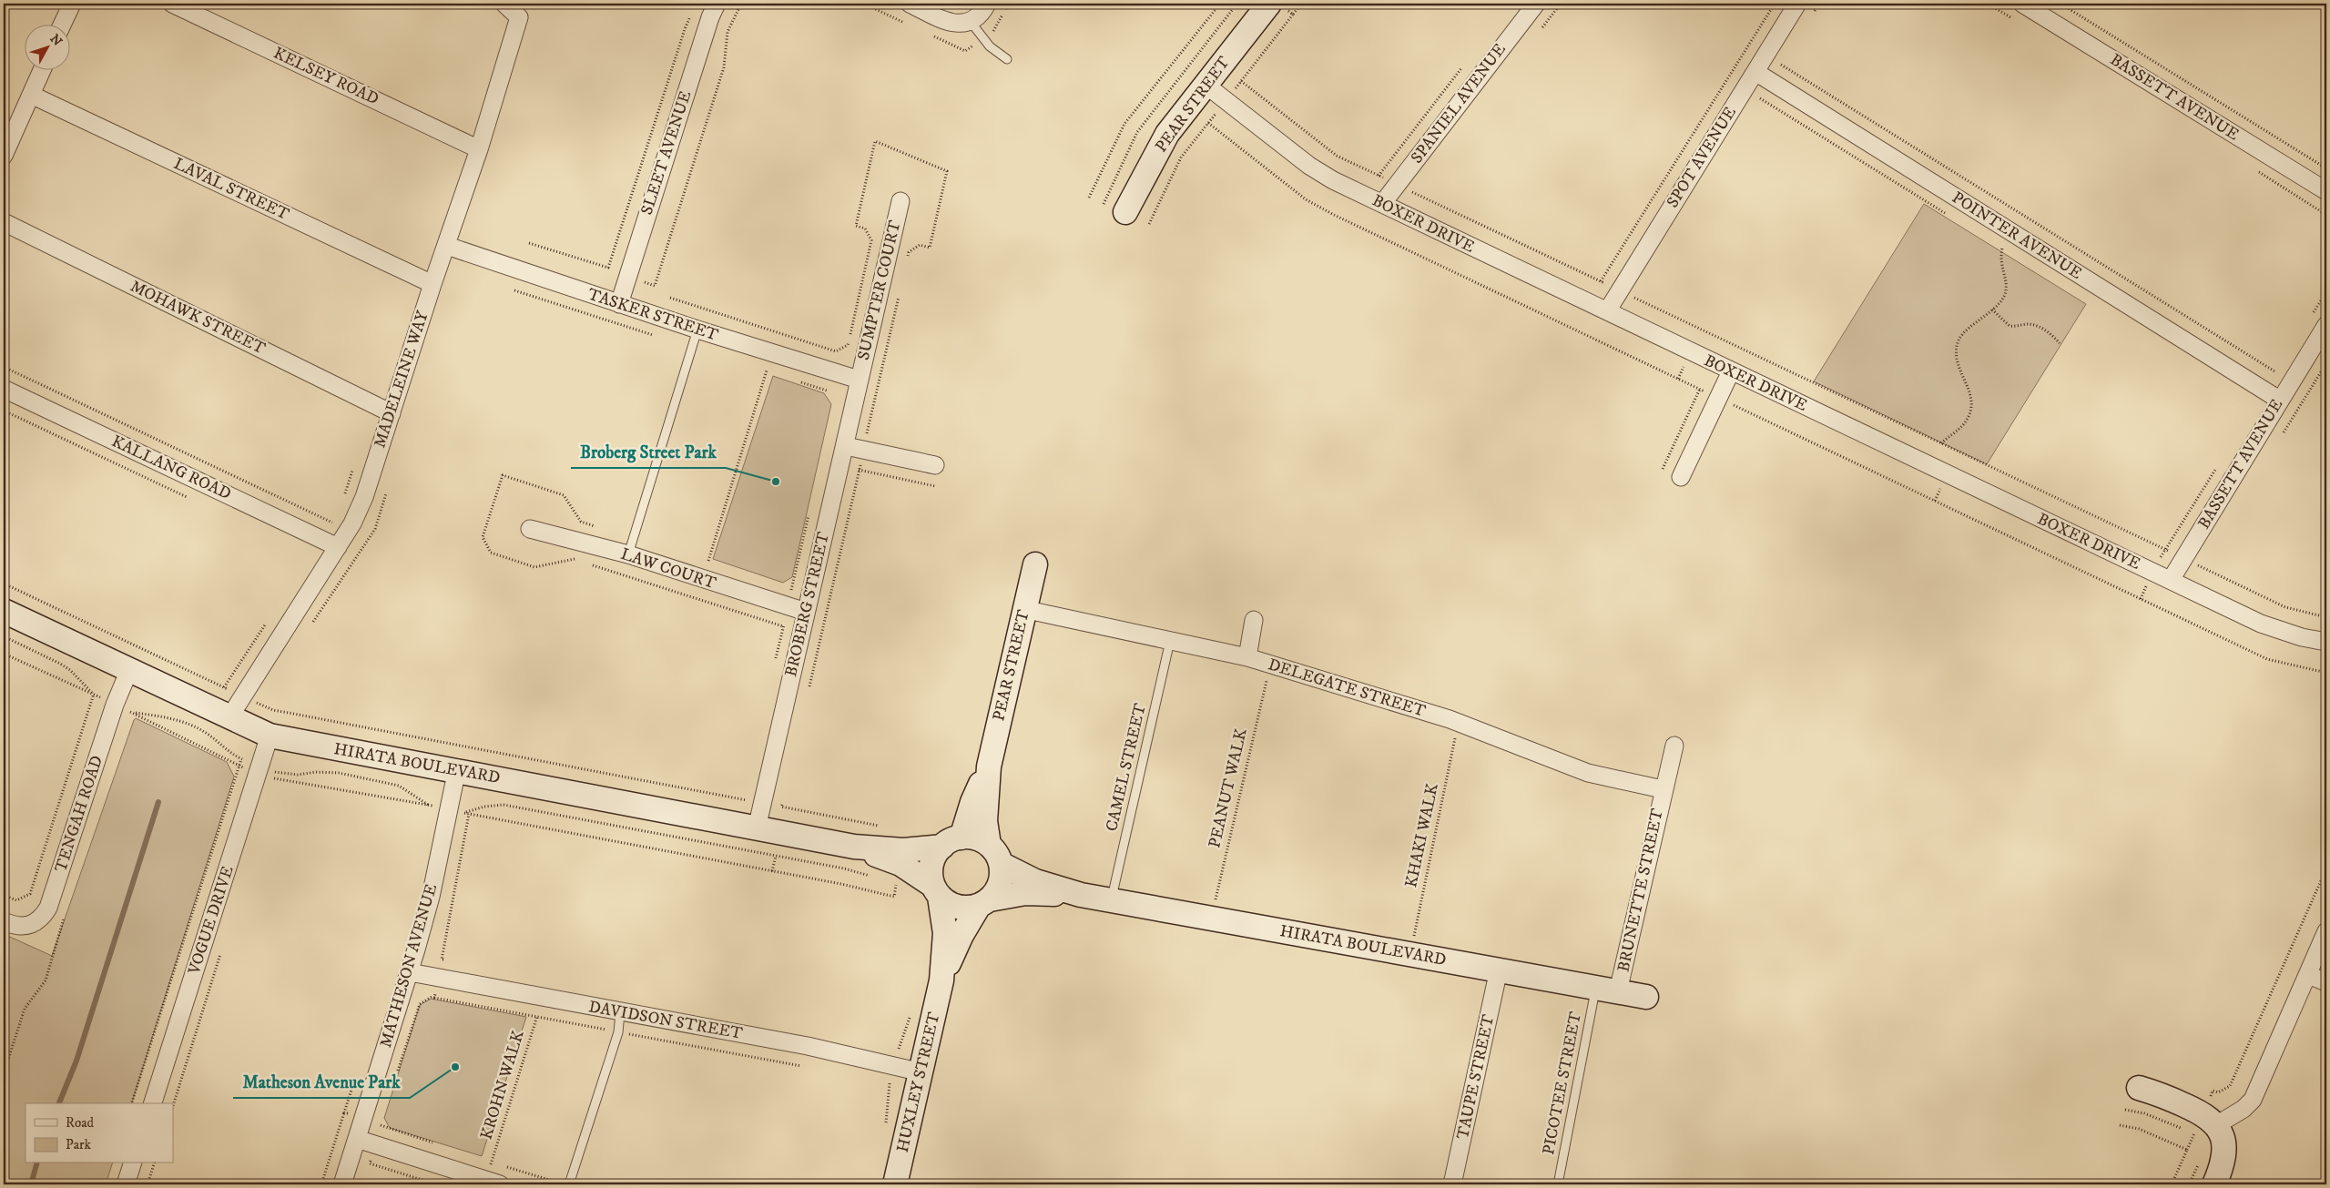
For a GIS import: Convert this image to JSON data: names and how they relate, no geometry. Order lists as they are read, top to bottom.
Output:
{
  "streets": {
    "street": [
      "KELSEY ROAD",
      "BASSETT AVENUE",
      "SPANIEL AVENUE",
      "PEAR STREET",
      "SLEET AVENUE",
      "SPOT AVENUE",
      "LAVAL STREET",
      "BOXER DRIVE",
      "POINTER AVENUE",
      "SUMPTER COURT",
      "TASKER STREET",
      "MOHAWK STREET",
      "MADELEINE WAY",
      "KALLANG ROAD",
      "LAW COURT",
      "BROBERG STREET",
      "DELEGATE STREET",
      "HIRATA BOULEVARD",
      "TENGAH ROAD",
      "BRUNETTE STREET",
      "VOGUE DRIVE",
      "MATHESON AVENUE",
      "DAVIDSON STREET",
      "TAUPE STREET",
      "HUXLEY STREET"
    ],
    "lane": ["CAMEL STREET", "PICOTEE STREET"],
    "path": ["PEANUT WALK", "KHAKI WALK", "KROHN WALK"]
  },
  "crossings": [
    ["KELSEY ROAD", "MADELEINE WAY"],
    ["BASSETT AVENUE", "BOXER DRIVE"],
    ["BASSETT AVENUE", "POINTER AVENUE"],
    ["SPANIEL AVENUE", "BOXER DRIVE"],
    ["PEAR STREET", "BOXER DRIVE"],
    ["PEAR STREET", "DELEGATE STREET"],
    ["PEAR STREET", "HIRATA BOULEVARD"],
    ["PEAR STREET", "HUXLEY STREET"],
    ["SLEET AVENUE", "TASKER STREET"],
    ["SPOT AVENUE", "BOXER DRIVE"],
    ["SPOT AVENUE", "POINTER AVENUE"],
    ["LAVAL STREET", "MADELEINE WAY"],
    ["SUMPTER COURT", "TASKER STREET"],
    ["SUMPTER COURT", "BROBERG STREET"],
    ["TASKER STREET", "MADELEINE WAY"],
    ["TASKER STREET", "BROBERG STREET"],
    ["MOHAWK STREET", "MADELEINE WAY"],
    ["MADELEINE WAY", "KALLANG ROAD"],
    ["MADELEINE WAY", "HIRATA BOULEVARD"],
    ["LAW COURT", "BROBERG STREET"],
    ["BROBERG STREET", "HIRATA BOULEVARD"],
    ["DELEGATE STREET", "CAMEL STREET"],
    ["DELEGATE STREET", "PEANUT WALK"],
    ["DELEGATE STREET", "KHAKI WALK"],
    ["DELEGATE STREET", "BRUNETTE STREET"],
    ["HIRATA BOULEVARD", "CAMEL STREET"],
    ["HIRATA BOULEVARD", "PEANUT WALK"],
    ["HIRATA BOULEVARD", "TENGAH ROAD"],
    ["HIRATA BOULEVARD", "KHAKI WALK"],
    ["HIRATA BOULEVARD", "BRUNETTE STREET"],
    ["HIRATA BOULEVARD", "VOGUE DRIVE"],
    ["HIRATA BOULEVARD", "MATHESON AVENUE"],
    ["HIRATA BOULEVARD", "TAUPE STREET"],
    ["HIRATA BOULEVARD", "HUXLEY STREET"],
    ["HIRATA BOULEVARD", "PICOTEE STREET"],
    ["BRUNETTE STREET", "PICOTEE STREET"],
    ["MATHESON AVENUE", "DAVIDSON STREET"],
    ["DAVIDSON STREET", "HUXLEY STREET"],
    ["DAVIDSON STREET", "KROHN WALK"]
  ],
  "places": ["Broberg Street Park", "Matheson Avenue Park"],
  "legend": ["Road", "Park"],
  "north": "top right"
}
